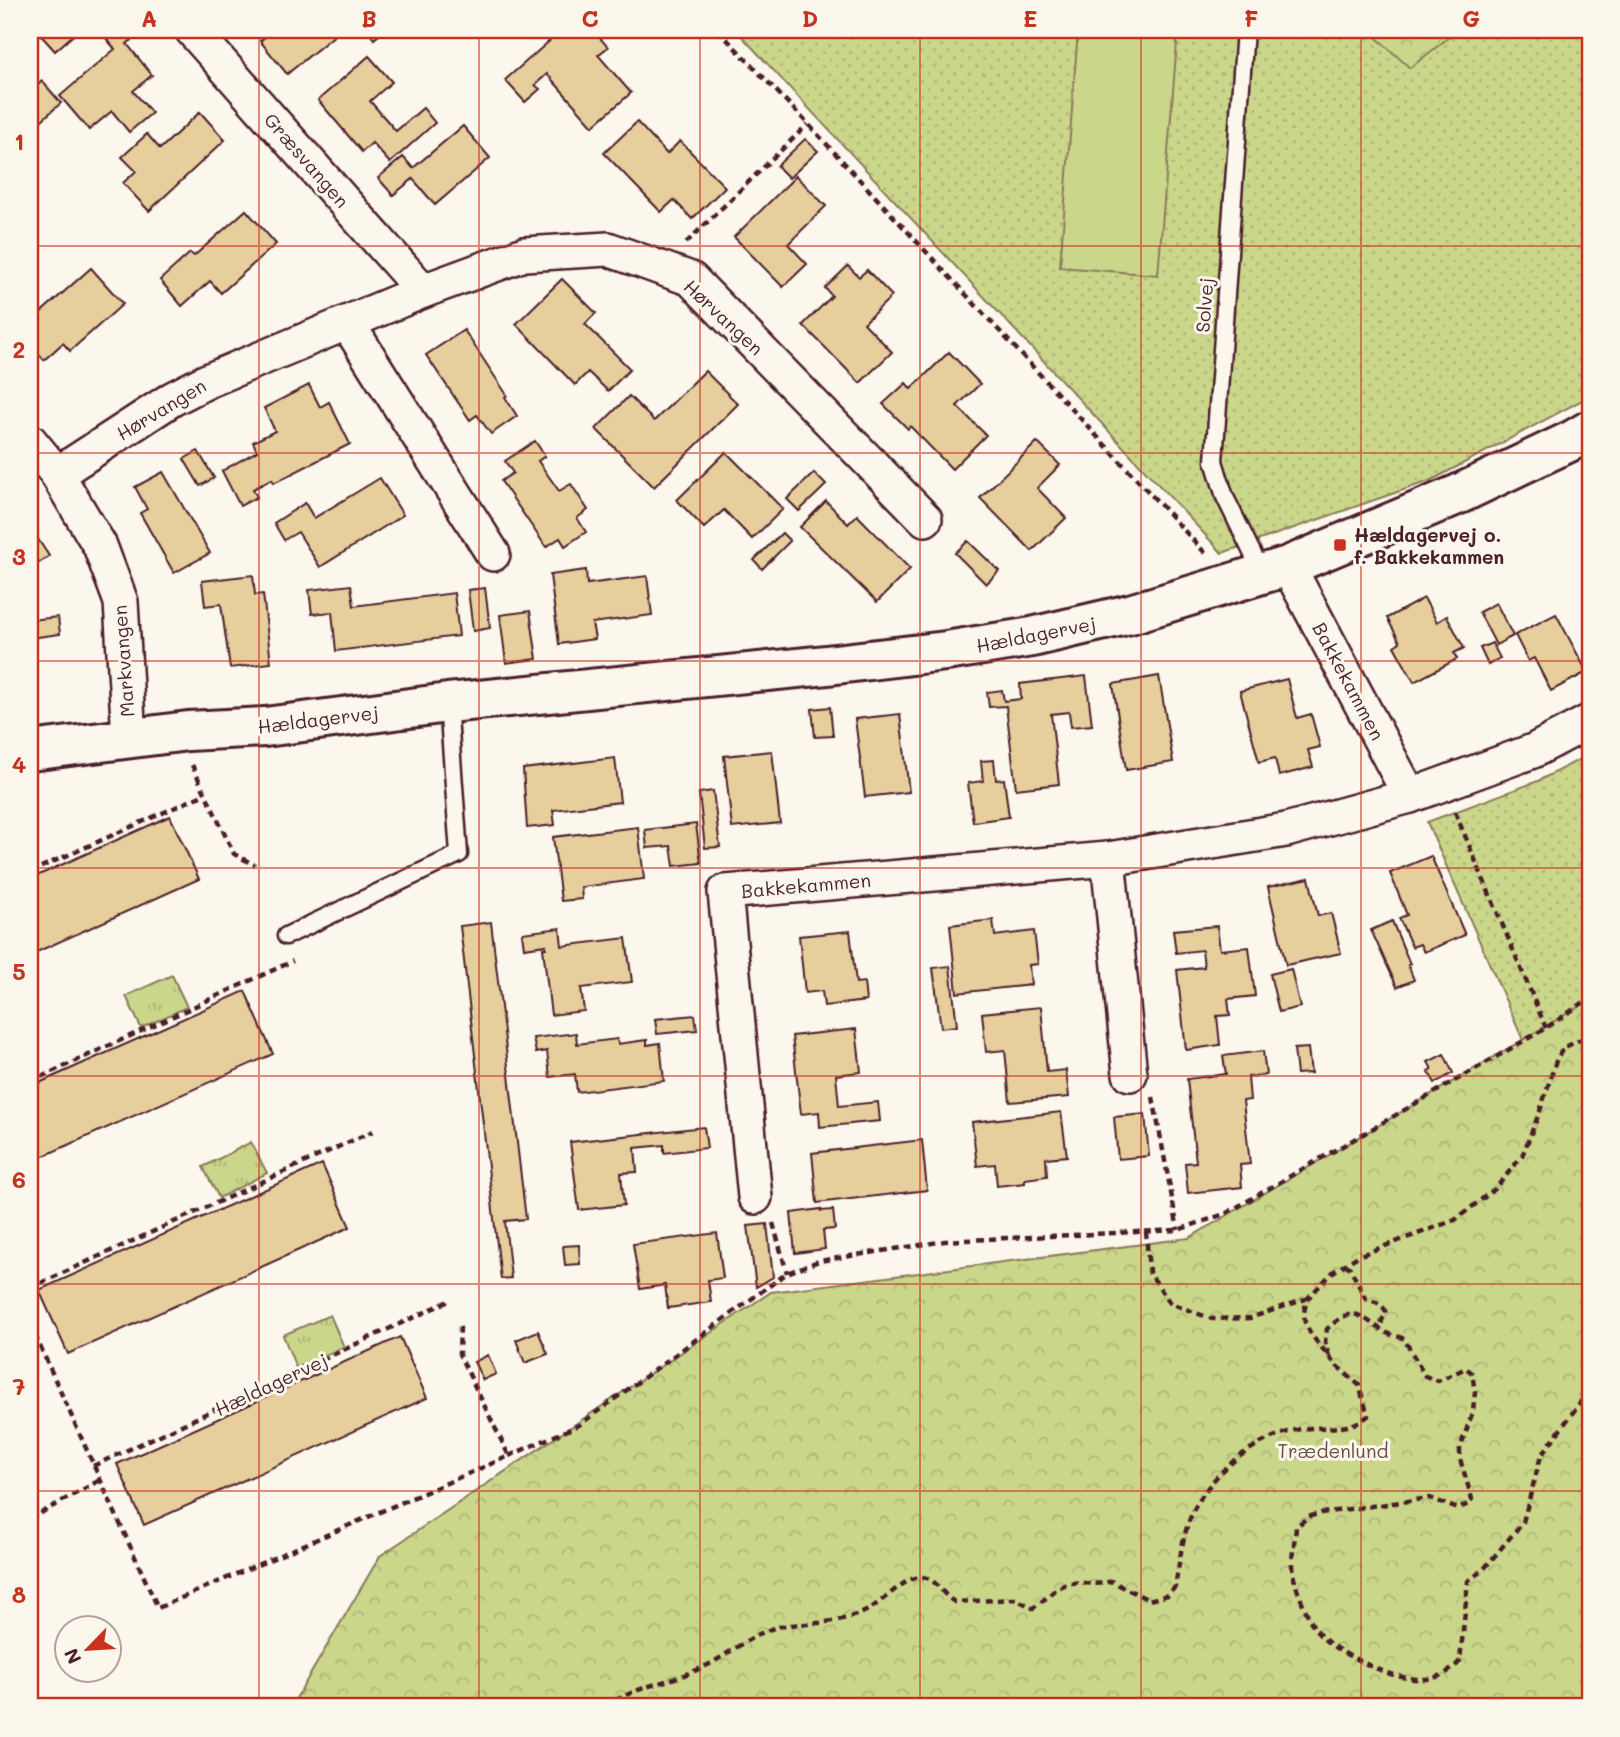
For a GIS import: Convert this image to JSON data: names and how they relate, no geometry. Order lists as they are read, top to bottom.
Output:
{
  "streets": {
    "street": [
      "Græsvangen",
      "Hørvangen",
      "Hældagervej",
      "Markvangen",
      "Bakkekammen"
    ],
    "lane": ["Solvej"]
  },
  "crossings": [
    ["Græsvangen", "Hørvangen"],
    ["Solvej", "Hældagervej"],
    ["Solvej", "Bakkekammen"],
    ["Hørvangen", "Markvangen"],
    ["Hældagervej", "Markvangen"],
    ["Hældagervej", "Bakkekammen"]
  ],
  "parks": ["Trædenlund"],
  "places": {
    "transit": ["Hældagervej o. f. Bakkekammen"]
  },
  "north": "bottom left",
  "grid": {
    "columns": [
      "A",
      "B",
      "C",
      "D",
      "E",
      "F",
      "G"
    ],
    "rows": [
      "1",
      "2",
      "3",
      "4",
      "5",
      "6",
      "7",
      "8"
    ]
  }
}
